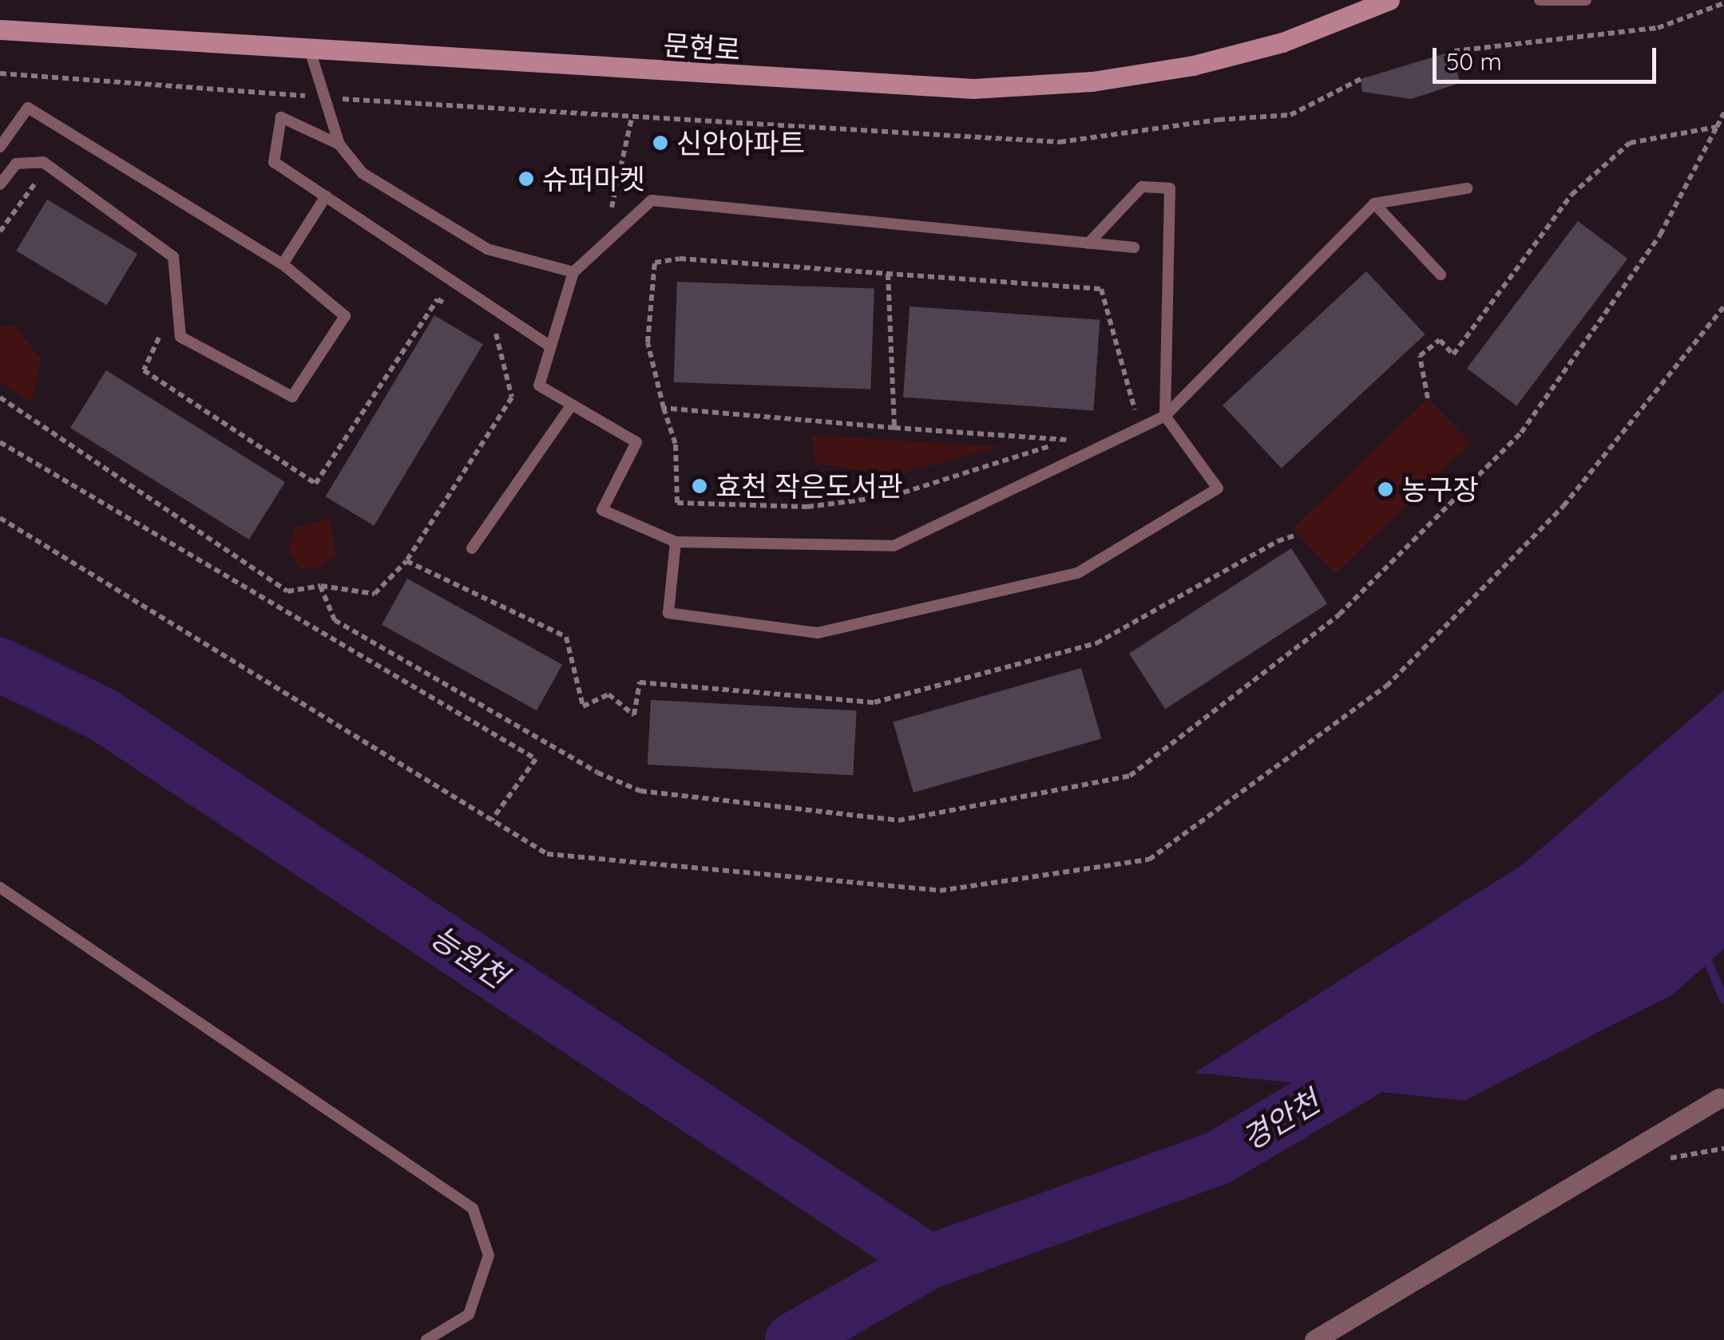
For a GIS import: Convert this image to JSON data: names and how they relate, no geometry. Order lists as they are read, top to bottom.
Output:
{
  "streets": {
    "street": ["문현로"]
  },
  "water": ["능원천", "경안천"],
  "places": [
    "신안아파트",
    "슈퍼마켓",
    "효천 작은도서관",
    "농구장"
  ],
  "scale_bar": "50 m"
}
